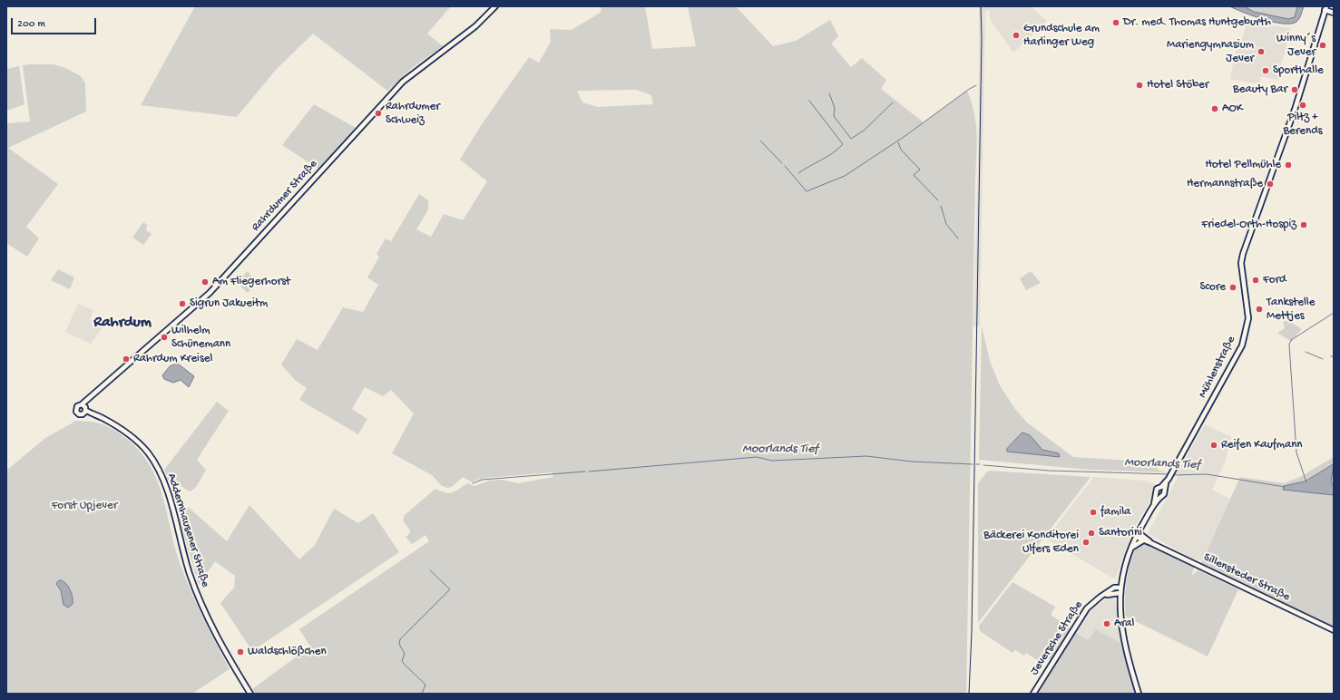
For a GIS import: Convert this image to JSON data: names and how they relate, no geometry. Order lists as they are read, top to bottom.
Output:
{
  "streets": {
    "street": [
      "Rahrdumer Straße",
      "Mühlenstraße",
      "Addernhausener Straße",
      "Sillensteder Straße",
      "Jeversche Straße"
    ]
  },
  "crossings": [
    ["Rahrdumer Straße", "Addernhausener Straße"]
  ],
  "districts": ["Rahrdum"],
  "water": ["Moorlands Tief"],
  "parks": ["Forst Upjever"],
  "places": [
    "Dr. med. Thomas Huntgeburth",
    "Grundschule am Harlinger Weg",
    "Winny´s Jever",
    "Mariengymnasium Jever",
    "Sporthalle",
    "Hotel Stöber",
    "Beauty Bar",
    "Piltz + Berends",
    "AOK",
    "Rahrdumer Schweiz",
    "Hotel Pellmühle",
    "Hermannstraße",
    "Friedel-Orth-Hospiz",
    "Ford",
    "Am Fliegerhorst",
    "Score",
    "Sigrun Jakueitm",
    "Tankstelle Mettjes",
    "Wilhelm Schünemann",
    "Rahrdum Kreisel",
    "Reifen Kaufmann",
    "famila",
    "Santorini",
    "Bäckerei Konditorei Ulfers Eden",
    "Aral",
    "Waldschlößchen"
  ],
  "scale_bar": "200 m"
}
